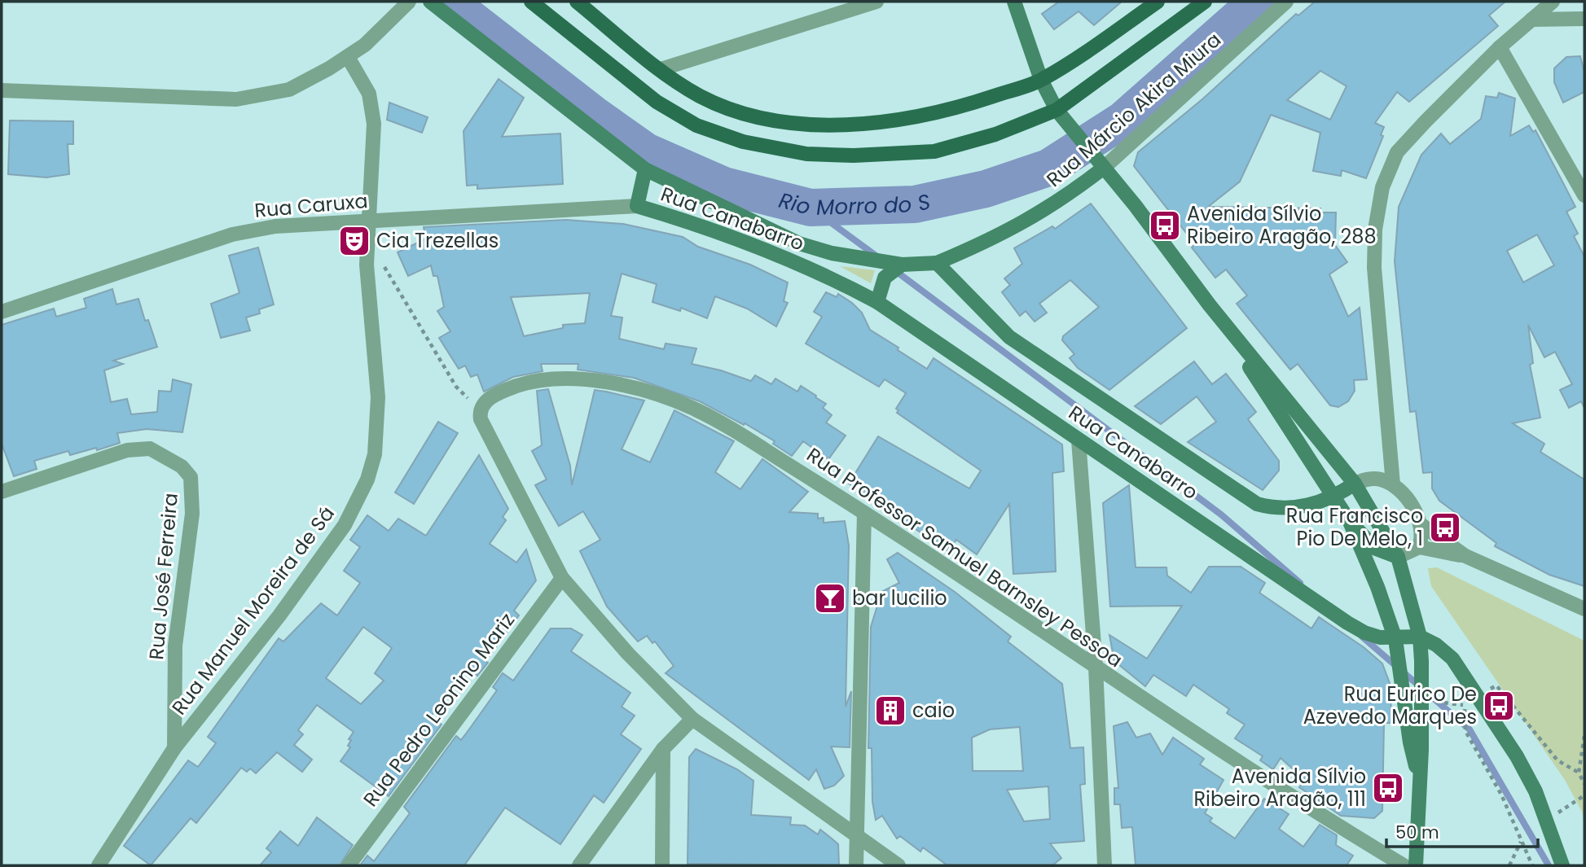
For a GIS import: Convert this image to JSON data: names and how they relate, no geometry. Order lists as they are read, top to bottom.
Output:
{
  "streets": {
    "street": [
      "Rua Márcio Akira Miura",
      "Rua Caruxa",
      "Rua Canabarro",
      "Rua Professor Samuel Barnsley Pessoa",
      "Rua José Ferreira",
      "Rua Manuel Moreira de Sá",
      "Rua Pedro Leonino Mariz"
    ]
  },
  "crossings": [
    ["Rua Márcio Akira Miura", "Rua Canabarro"],
    ["Rua Caruxa", "Rua Canabarro"],
    ["Rua Caruxa", "Rua Manuel Moreira de Sá"],
    ["Rua José Ferreira", "Rua Manuel Moreira de Sá"]
  ],
  "water": ["Rio Morro do S"],
  "places": {
    "bus stop": [
      "Avenida Sílvio Ribeiro Aragão, 288",
      "Rua Francisco Pio De Melo, 1",
      "Rua Eurico De Azevedo Marques",
      "Avenida Sílvio Ribeiro Aragão, 111"
    ],
    "theatre": ["Cia Trezellas"],
    "bar": ["bar lucilio"],
    "building": ["caio"]
  },
  "scale_bar": "50 m"
}
